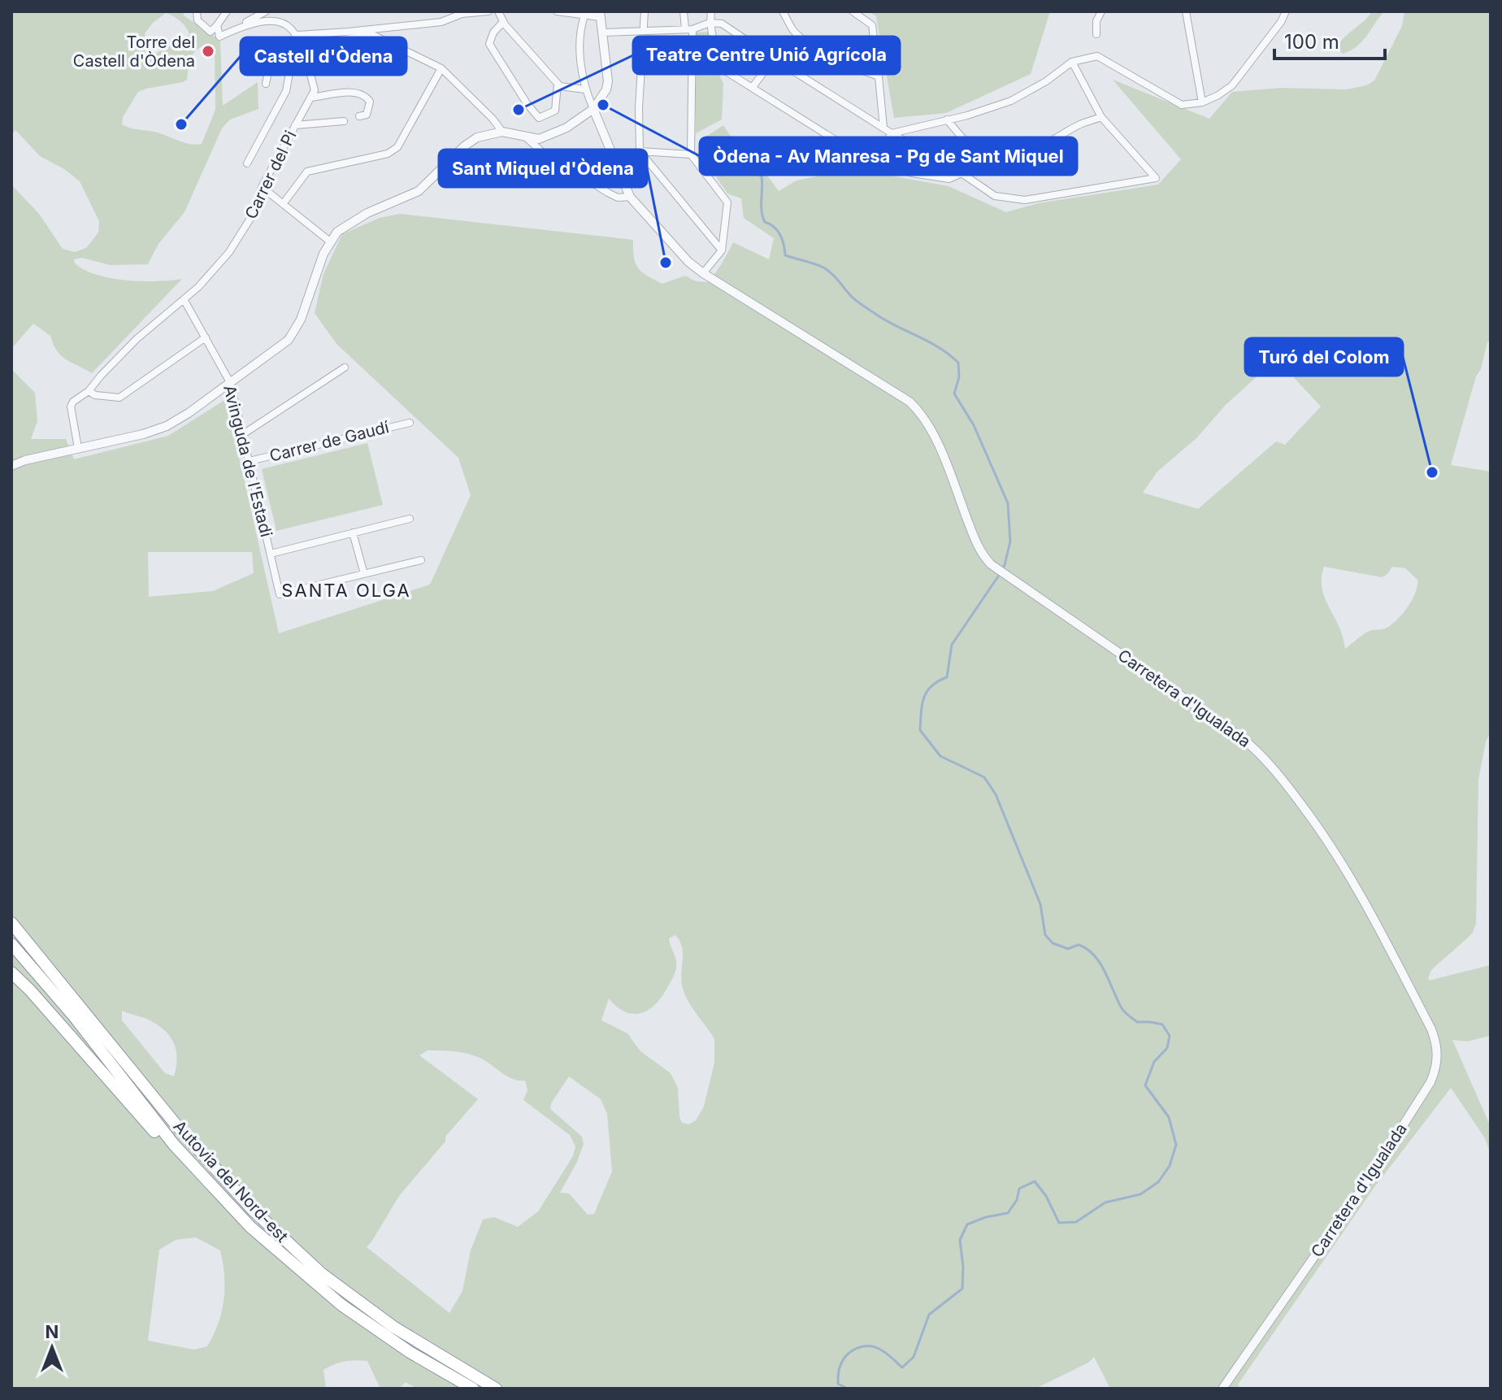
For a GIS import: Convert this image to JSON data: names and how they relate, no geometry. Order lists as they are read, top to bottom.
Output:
{
  "streets": {
    "highway": ["Autovia del Nord-est"],
    "street": [
      "Carrer del Pi",
      "Carrer de Gaudí",
      "Avinguda de l'Estadi",
      "Carretera d'Igualada"
    ]
  },
  "crossings": [
    ["Carrer del Pi", "Avinguda de l'Estadi"],
    ["Carrer de Gaudí", "Avinguda de l'Estadi"]
  ],
  "districts": ["SANTA OLGA"],
  "places": [
    "Torre del Castell d'Òdena",
    "Òdena - Av Manresa - Pg de Sant Miquel",
    "Teatre Centre Unió Agrícola",
    "Castell d'Òdena",
    "Sant Miquel d'Òdena",
    "Turó del Colom"
  ],
  "scale_bar": "100 m",
  "north": "top"
}
